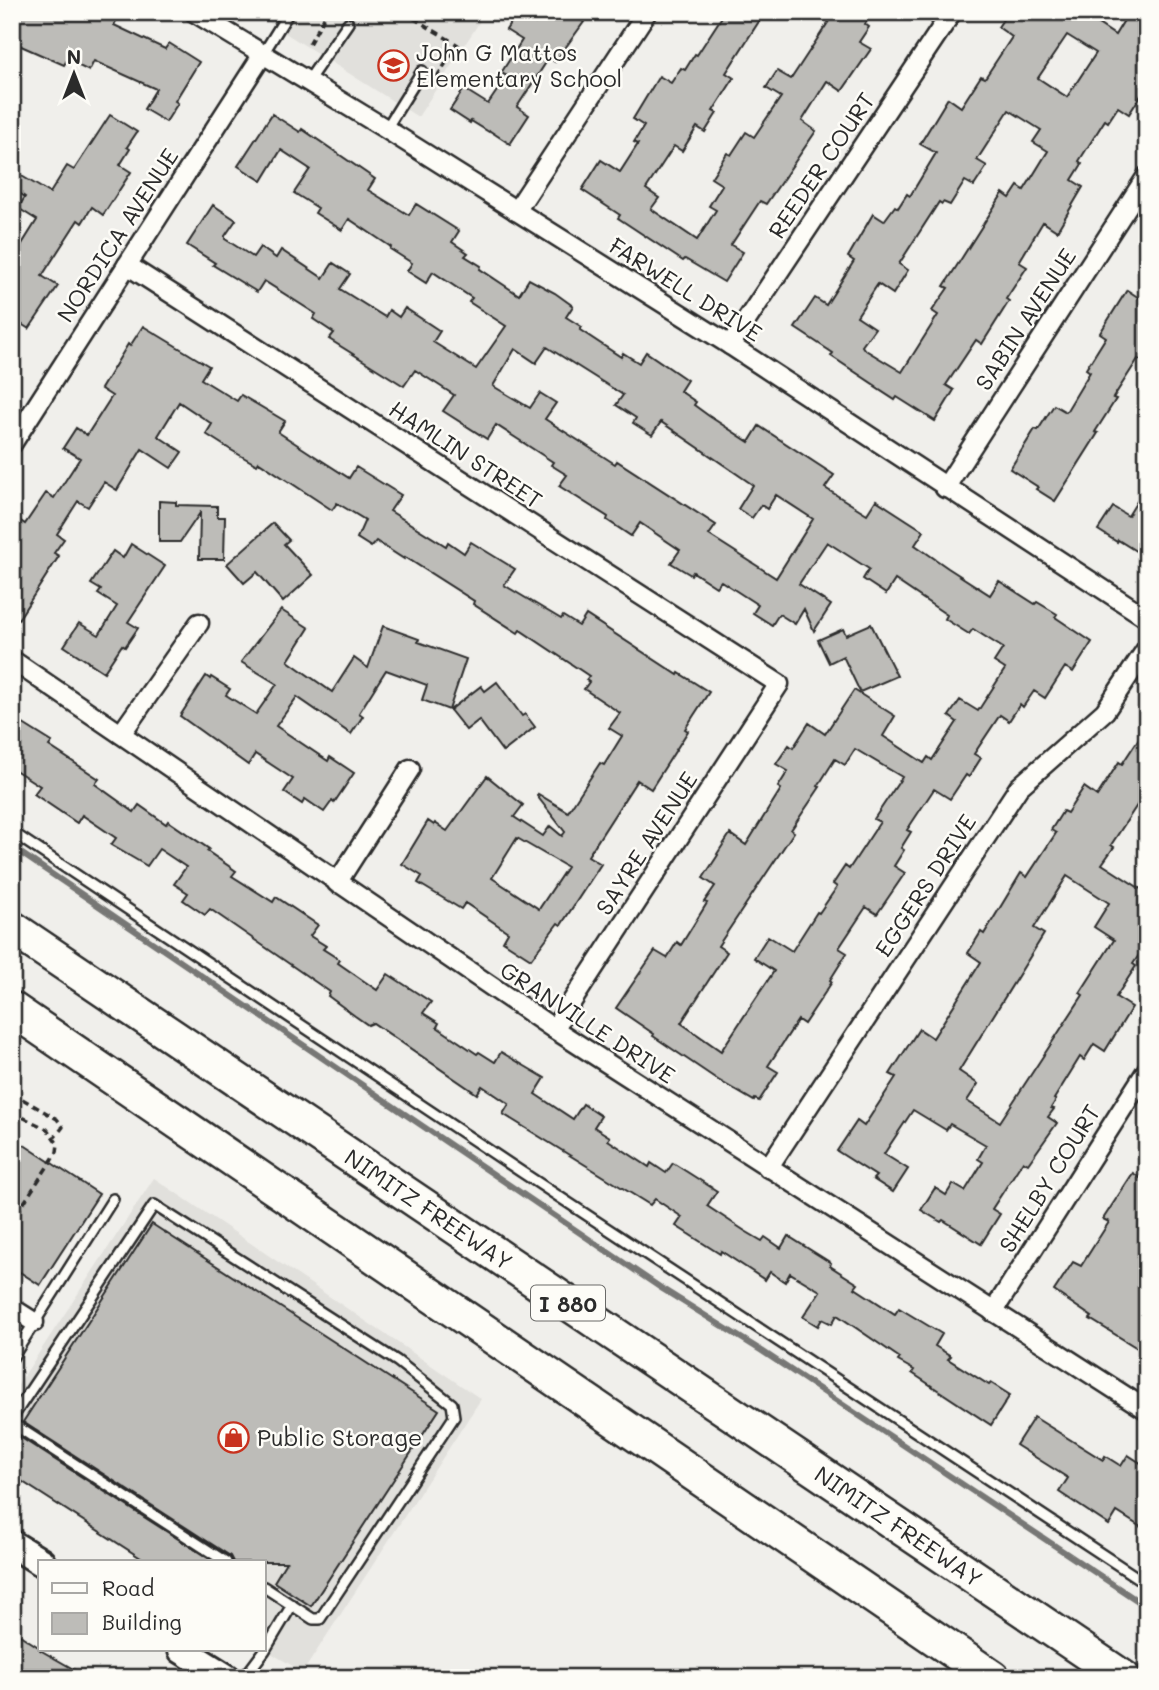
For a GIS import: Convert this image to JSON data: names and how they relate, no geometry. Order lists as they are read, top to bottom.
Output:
{
  "streets": {
    "highway": ["NIMITZ FREEWAY", "I 880"],
    "street": [
      "REEDER COURT",
      "NORDICA AVENUE",
      "FARWELL DRIVE",
      "SABIN AVENUE",
      "HAMLIN STREET",
      "SAYRE AVENUE",
      "EGGERS DRIVE",
      "GRANVILLE DRIVE",
      "SHELBY COURT"
    ]
  },
  "crossings": [
    ["REEDER COURT", "FARWELL DRIVE"],
    ["NORDICA AVENUE", "FARWELL DRIVE"],
    ["NORDICA AVENUE", "HAMLIN STREET"],
    ["FARWELL DRIVE", "SABIN AVENUE"],
    ["HAMLIN STREET", "SAYRE AVENUE"],
    ["SAYRE AVENUE", "GRANVILLE DRIVE"],
    ["EGGERS DRIVE", "GRANVILLE DRIVE"],
    ["GRANVILLE DRIVE", "SHELBY COURT"]
  ],
  "places": {
    "school or university": ["John G Mattos Elementary School"],
    "shop": ["Public Storage"]
  },
  "legend": ["Road", "Building"],
  "north": "top"
}
